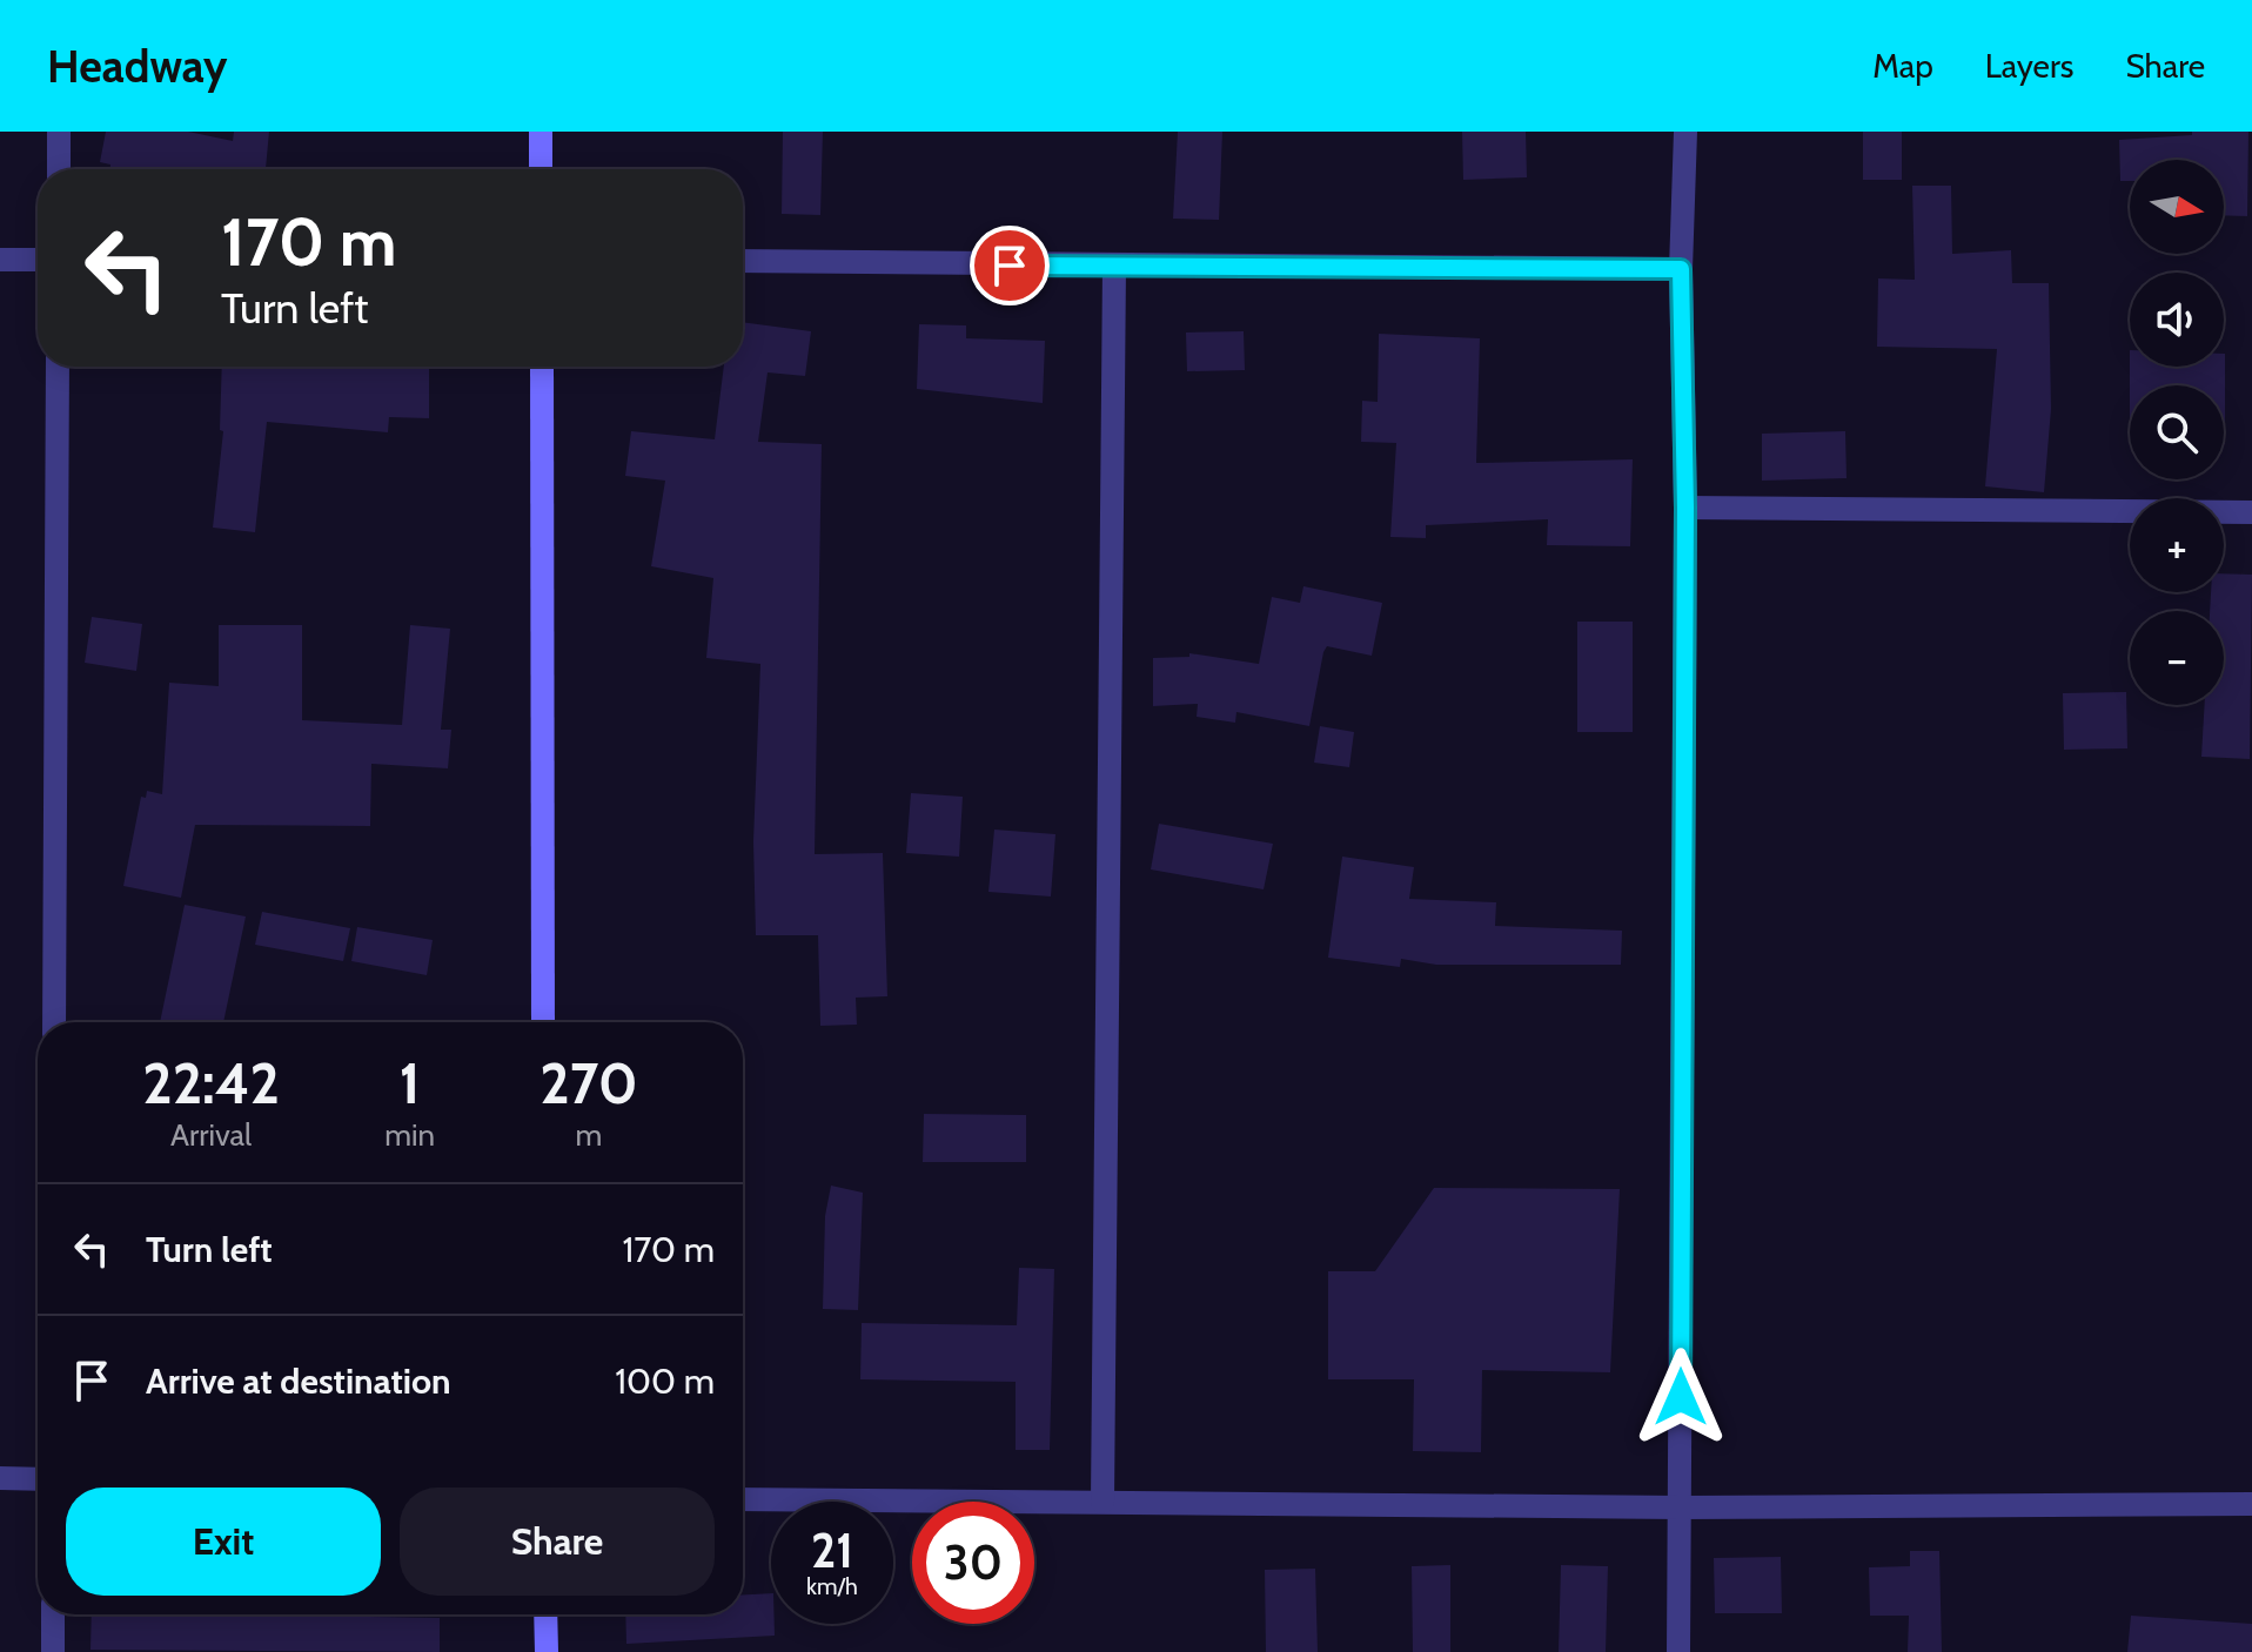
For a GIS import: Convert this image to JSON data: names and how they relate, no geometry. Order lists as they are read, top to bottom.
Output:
{
  "north": "right",
  "page": {
    "header": "Headway",
    "nav": ["Map", "Layers", "Share"],
    "map_buttons": ["+", "−"],
    "turn": ["170 m", "Turn left"],
    "eta": [
      "22:42",
      "Arrival",
      "1",
      "min",
      "270",
      "m"
    ],
    "list": [
      {
        "name": "Turn left",
        "value": "170 m"
      },
      {
        "name": "Arrive at destination",
        "value": "100 m"
      }
    ],
    "buttons": ["Exit", "Share"],
    "speed": "21 km/h",
    "limit": "30"
  }
}
